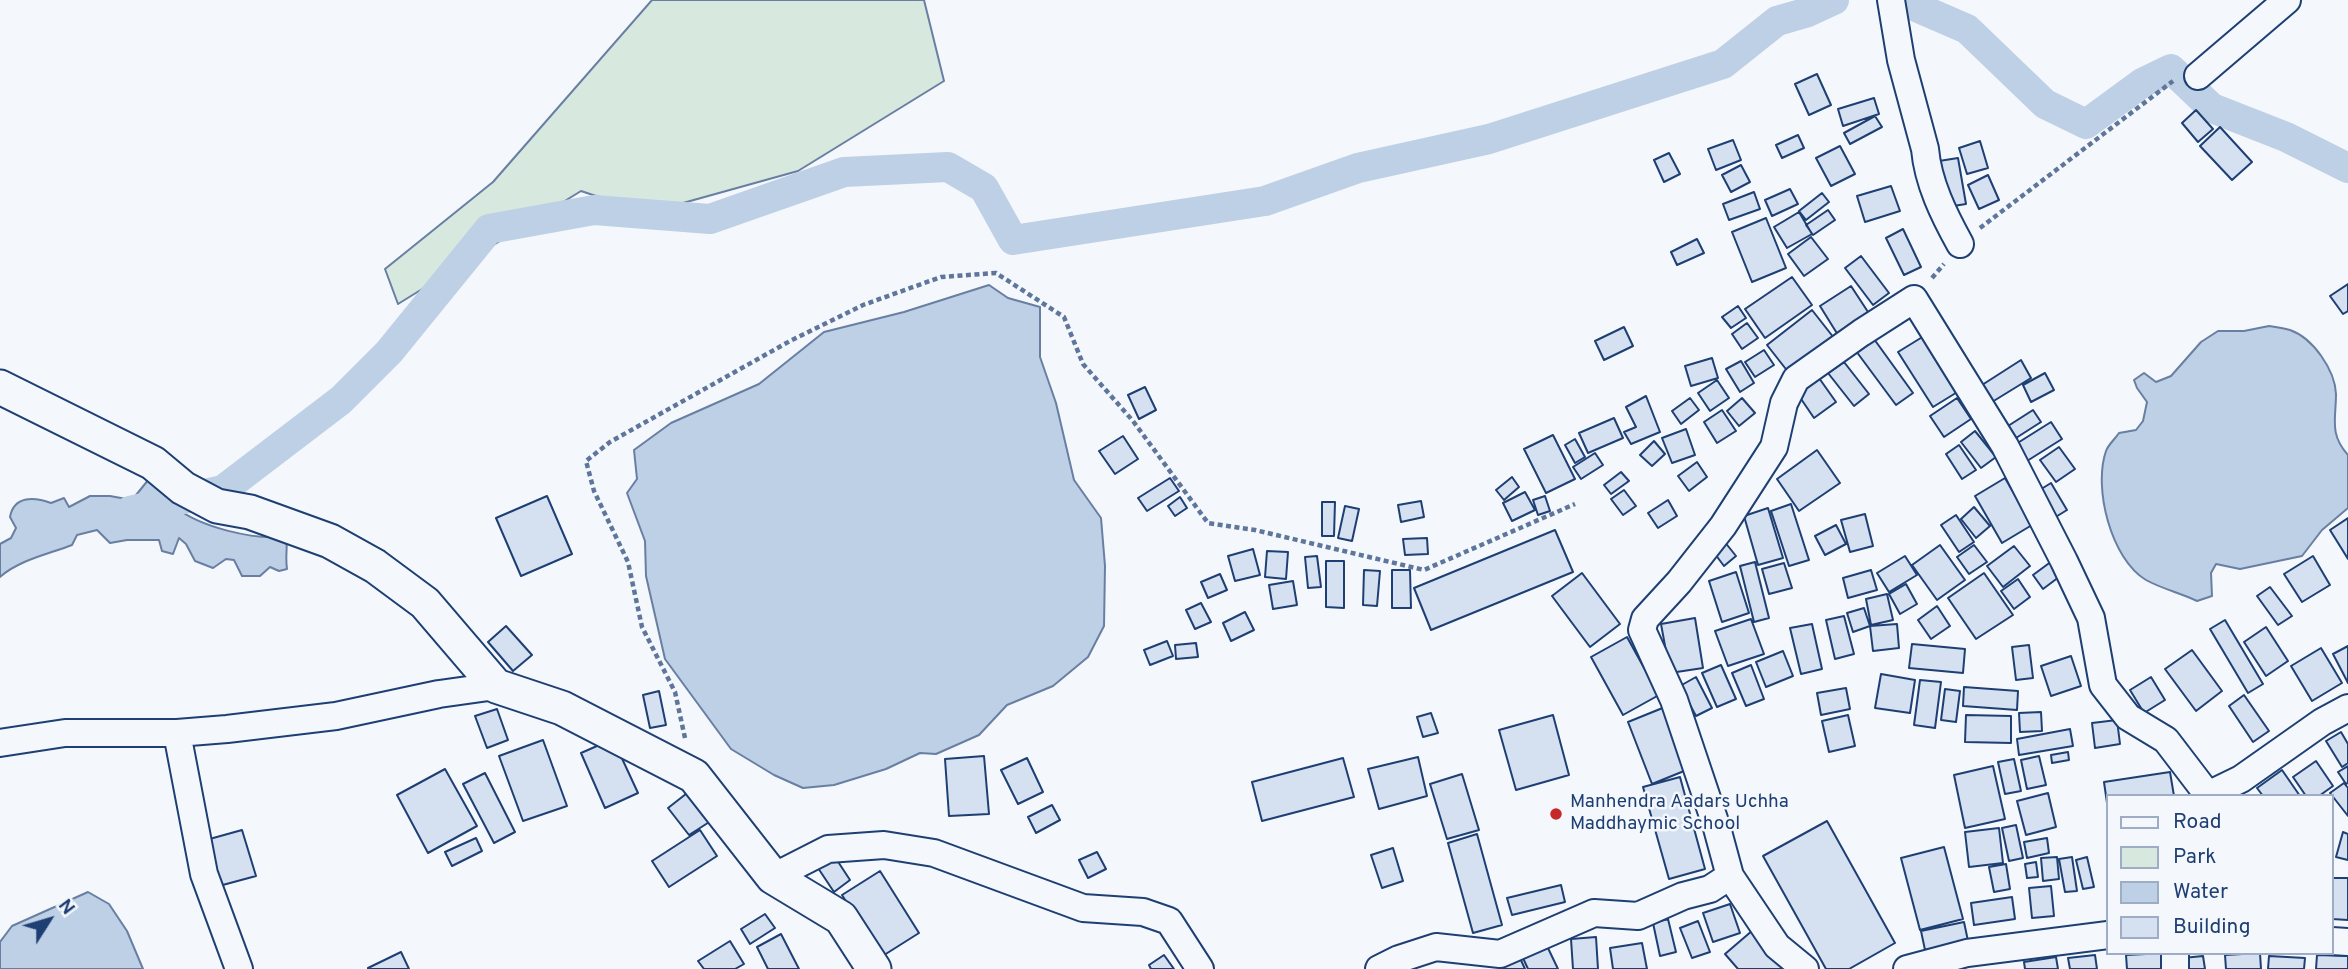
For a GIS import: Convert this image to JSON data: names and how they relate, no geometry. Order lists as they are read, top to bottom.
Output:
{
  "places": ["Manhendra Aadars Uchha Maddhaymic School"],
  "legend": [
    "Road",
    "Park",
    "Water",
    "Building"
  ],
  "north": "top right"
}
